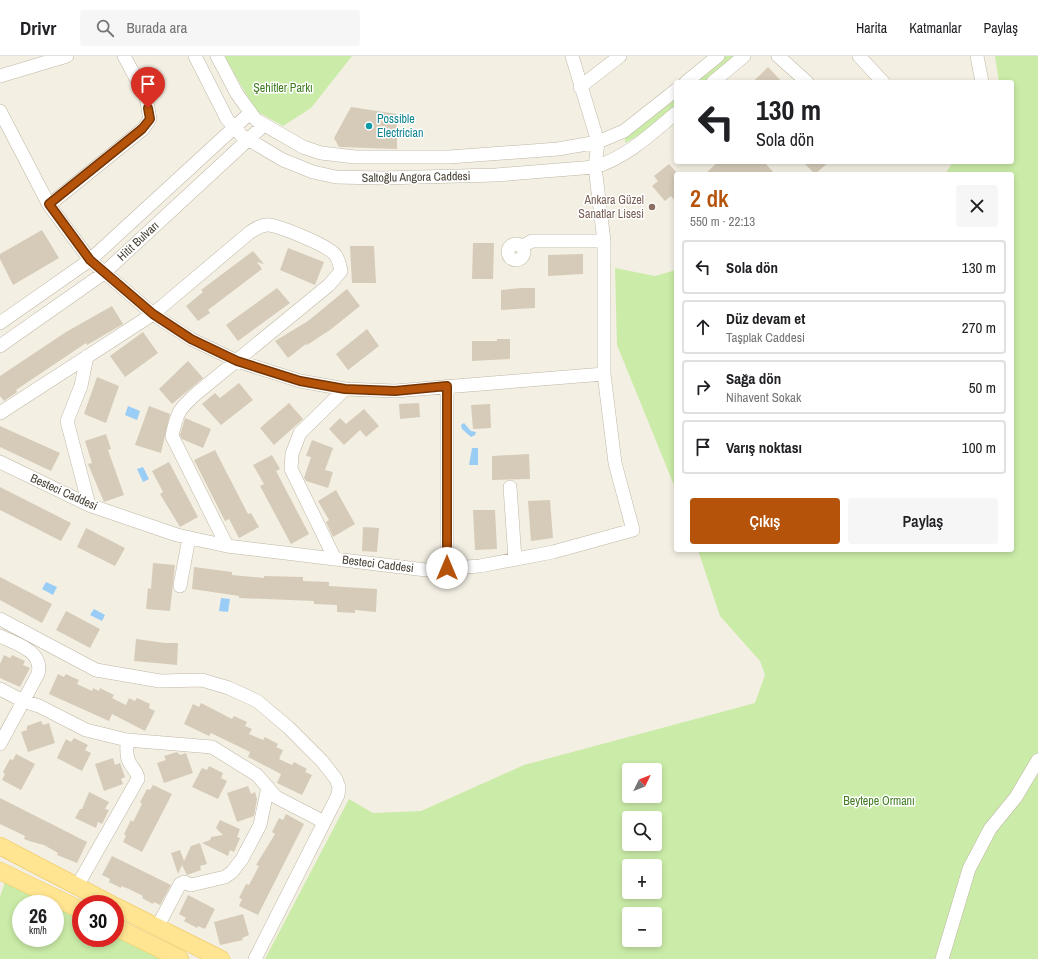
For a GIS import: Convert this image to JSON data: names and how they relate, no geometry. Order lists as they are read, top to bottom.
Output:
{
  "streets": {
    "street": ["Saltoğlu Angora Caddesi", "Hitit Bulvarı", "Besteci Caddesi"]
  },
  "crossings": [
    ["Saltoğlu Angora Caddesi", "Hitit Bulvarı"]
  ],
  "parks": ["Şehitler Parkı", "Beytepe Ormanı"],
  "places": ["Possible Electrician", "Ankara Güzel Sanatlar Lisesi"],
  "north": "top right",
  "page": {
    "header": "Drivr",
    "search": "Burada ara",
    "nav": ["Harita", "Katmanlar", "Paylaş"],
    "turn": ["130 m", "Sola dön"],
    "heading": ["2 dk", "550 m · 22:13"],
    "list": [
      {
        "name": "Sola dön",
        "value": "130 m"
      },
      {
        "name": "Düz devam et",
        "note": "Taşplak Caddesi",
        "value": "270 m"
      },
      {
        "name": "Sağa dön",
        "note": "Nihavent Sokak",
        "value": "50 m"
      },
      {
        "name": "Varış noktası",
        "value": "100 m"
      }
    ],
    "buttons": ["Çıkış", "Paylaş"],
    "map_buttons": ["+", "−"],
    "speed": "26 km/h",
    "limit": "30"
  }
}
